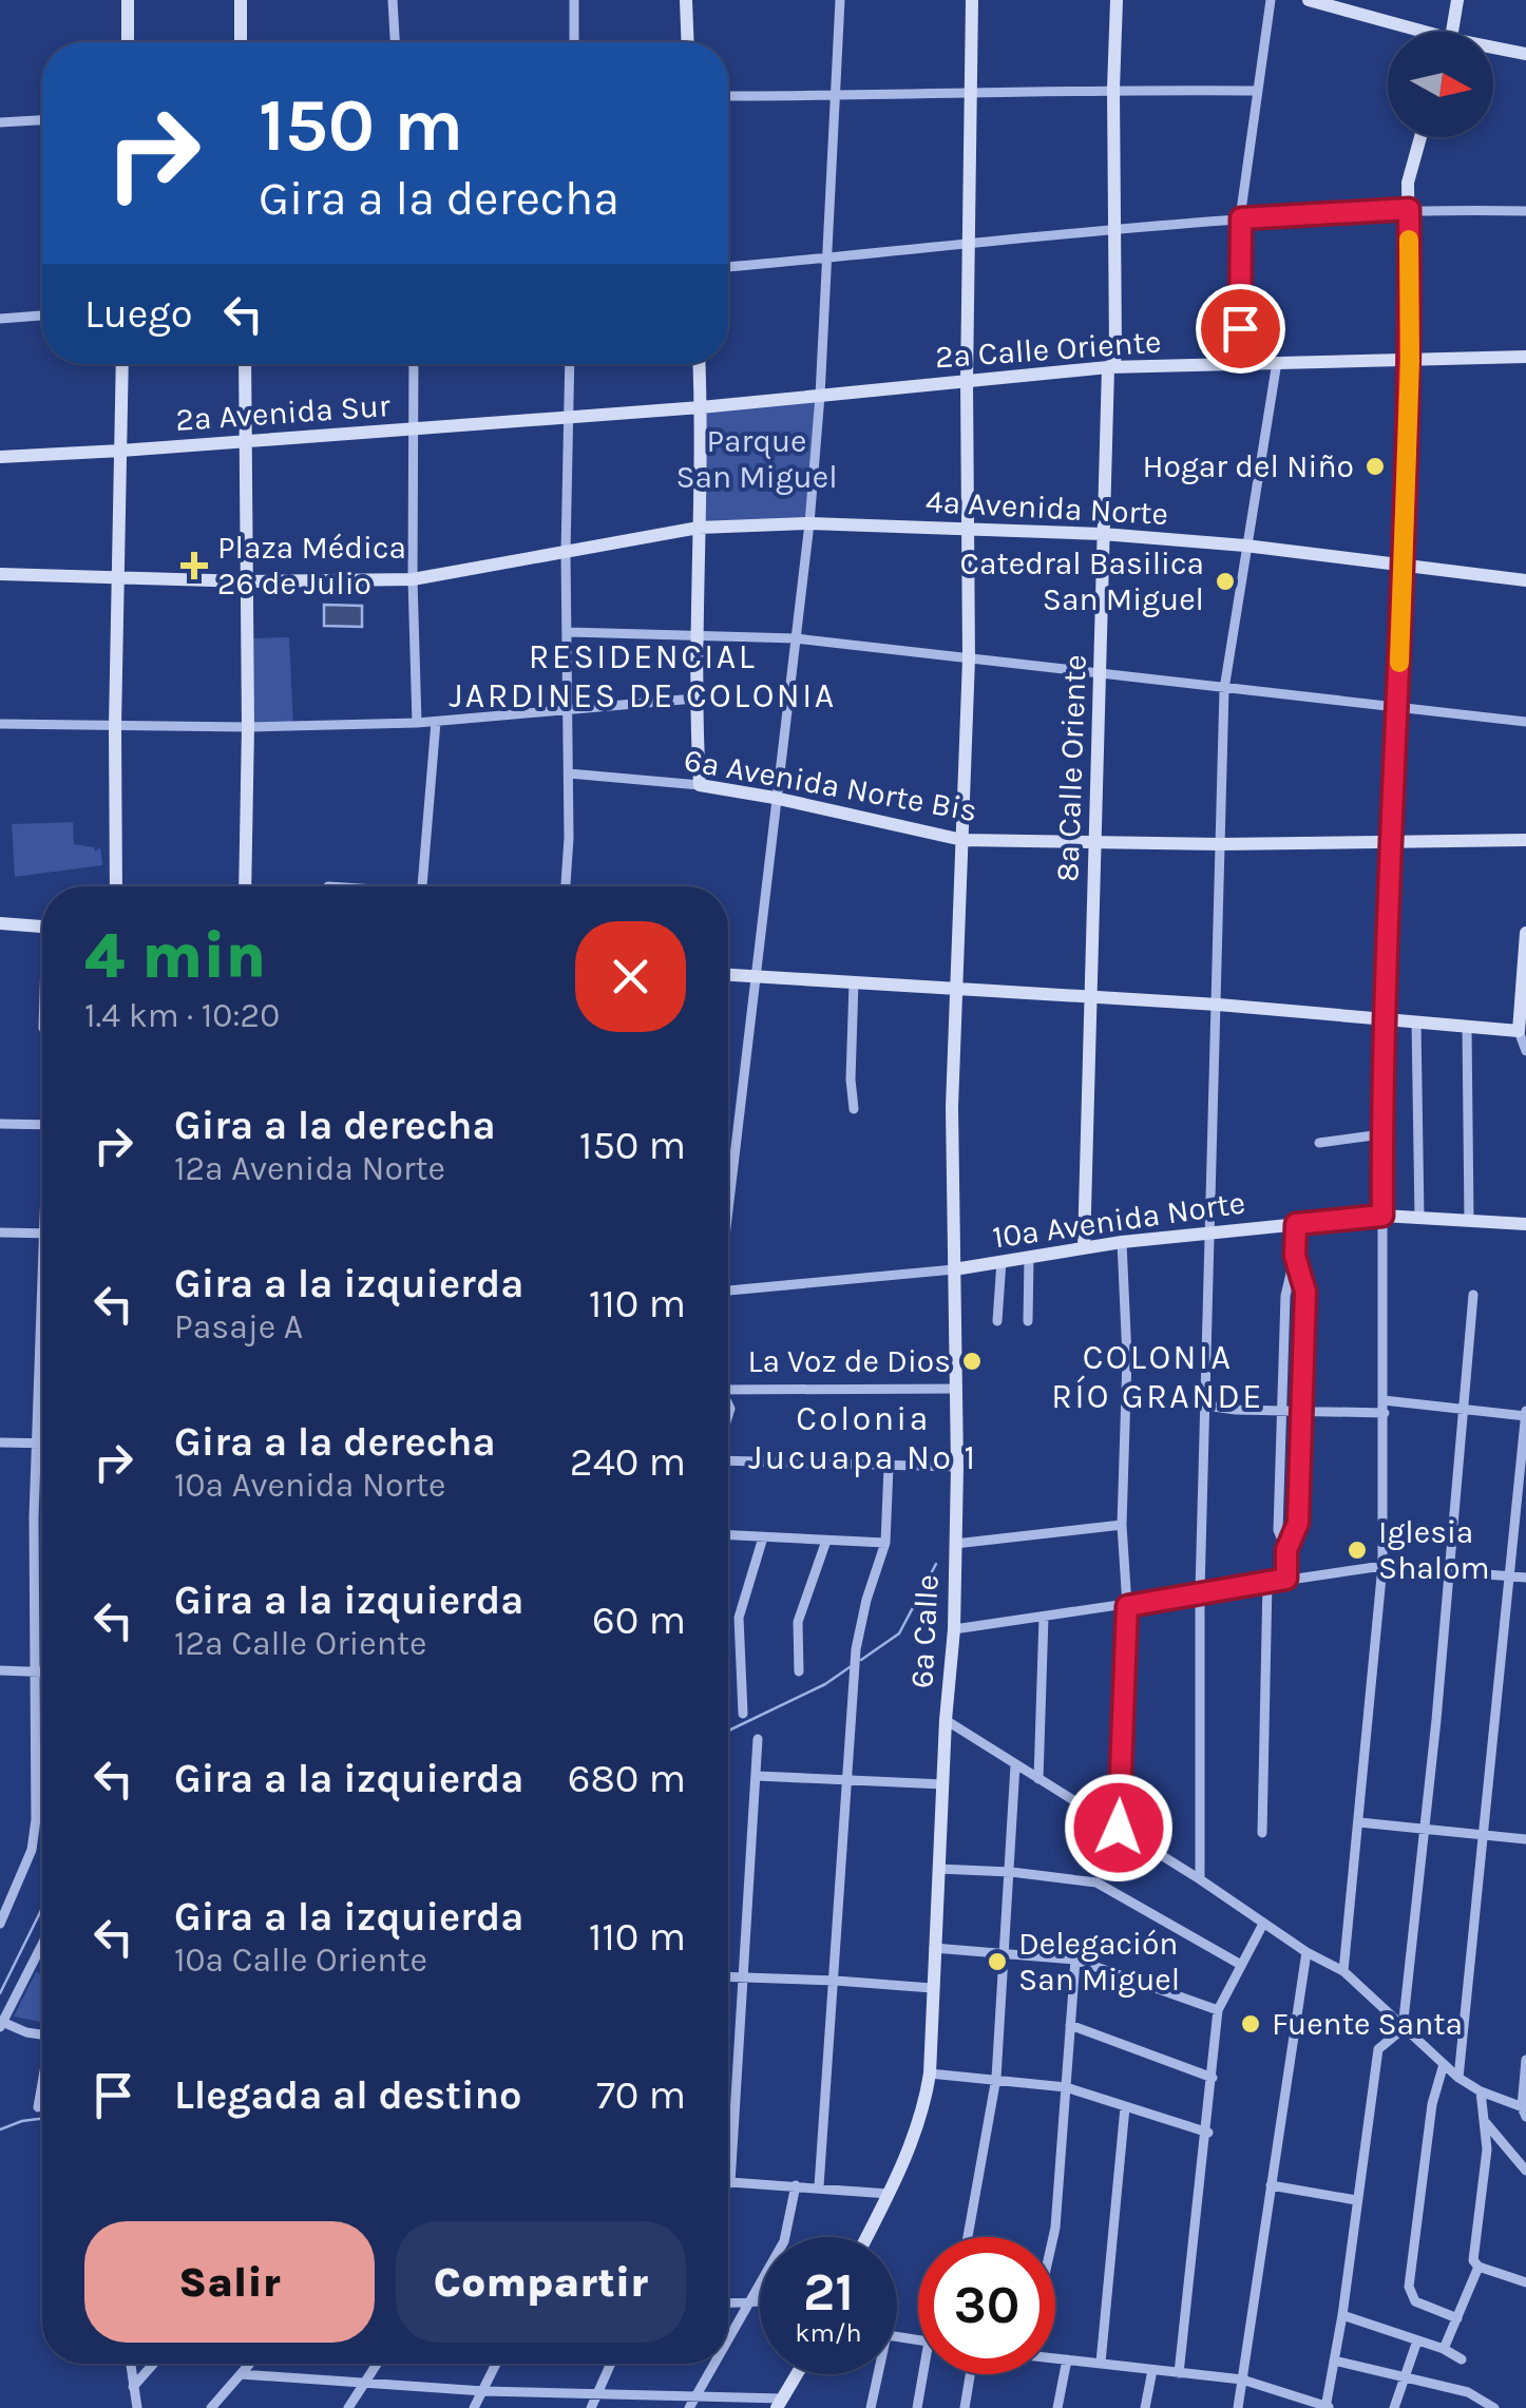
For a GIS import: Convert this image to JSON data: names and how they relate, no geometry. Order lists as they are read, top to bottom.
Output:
{
  "streets": {
    "street": [
      "2a Calle Oriente",
      "2a Avenida Sur",
      "4a Avenida Norte",
      "8a Calle Oriente",
      "6a Avenida Norte Bis",
      "10a Avenida Norte",
      "6a Calle"
    ]
  },
  "crossings": [
    ["2a Calle Oriente", "2a Avenida Sur"],
    ["2a Calle Oriente", "8a Calle Oriente"],
    ["2a Calle Oriente", "6a Calle"],
    ["4a Avenida Norte", "8a Calle Oriente"],
    ["4a Avenida Norte", "6a Calle"],
    ["8a Calle Oriente", "6a Avenida Norte Bis"],
    ["8a Calle Oriente", "10a Avenida Norte"],
    ["6a Avenida Norte Bis", "6a Calle"],
    ["10a Avenida Norte", "6a Calle"]
  ],
  "districts": ["RESIDENCIAL JARDINES DE COLONIA", "COLONIA RÍO GRANDE", "Colonia Jucuapa Nº 1"],
  "parks": ["Parque San Miguel"],
  "places": {
    "other": [
      "Hogar del Niño",
      "Catedral Basilica San Miguel",
      "La Voz de Dios",
      "Iglesia Shalom",
      "Delegación San Miguel",
      "Fuente Santa"
    ],
    "health": ["Plaza Médica 26 de Julio"]
  },
  "north": "right",
  "page": {
    "turn": ["150 m", "Gira a la derecha"],
    "then": "Luego",
    "heading": ["4 min", "1.4 km · 10:20"],
    "list": [
      {
        "name": "Gira a la derecha",
        "note": "12a Avenida Norte",
        "value": "150 m"
      },
      {
        "name": "Gira a la izquierda",
        "note": "Pasaje A",
        "value": "110 m"
      },
      {
        "name": "Gira a la derecha",
        "note": "10a Avenida Norte",
        "value": "240 m"
      },
      {
        "name": "Gira a la izquierda",
        "note": "12a Calle Oriente",
        "value": "60 m"
      },
      {
        "name": "Gira a la izquierda",
        "value": "680 m"
      },
      {
        "name": "Gira a la izquierda",
        "note": "10a Calle Oriente",
        "value": "110 m"
      },
      {
        "name": "Llegada al destino",
        "value": "70 m"
      }
    ],
    "buttons": ["Salir", "Compartir"],
    "speed": "21 km/h",
    "limit": "30"
  }
}
